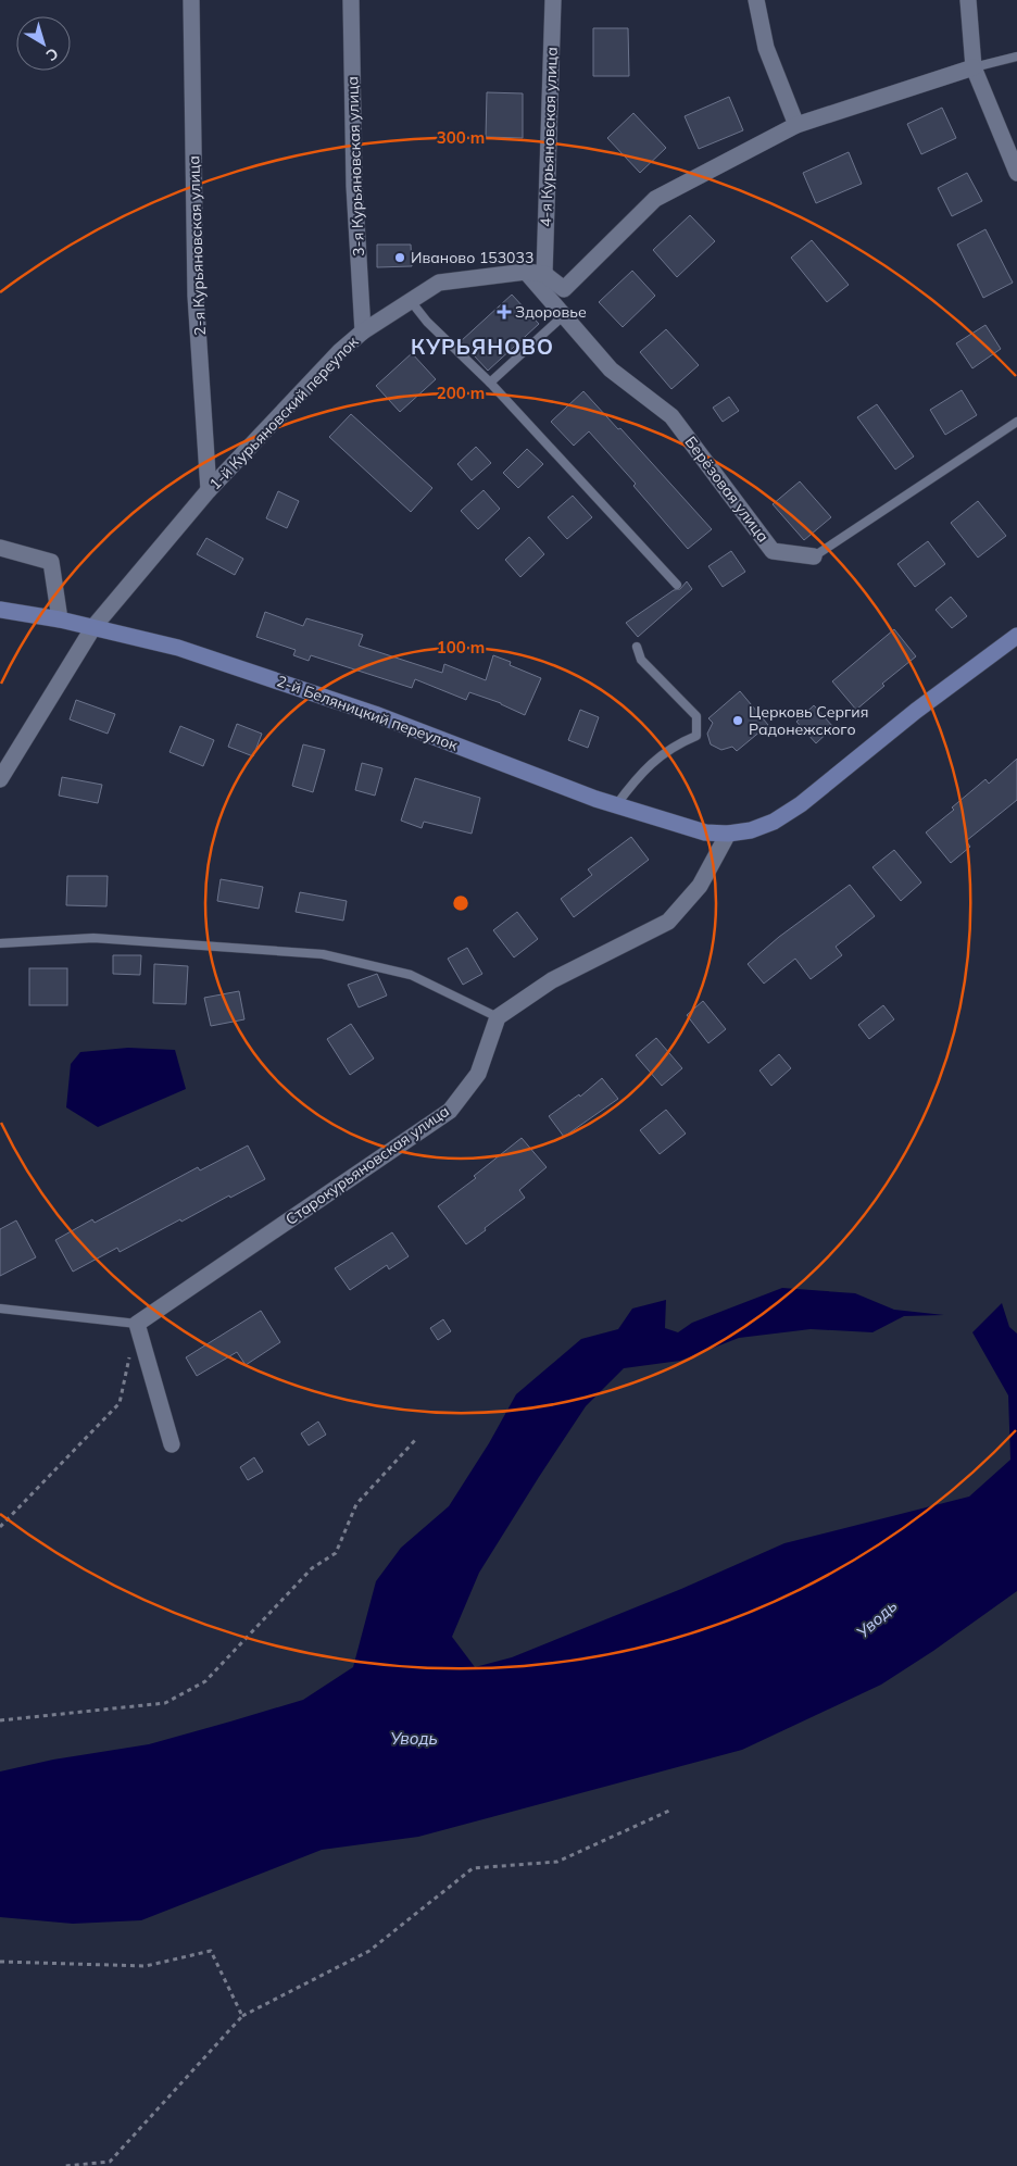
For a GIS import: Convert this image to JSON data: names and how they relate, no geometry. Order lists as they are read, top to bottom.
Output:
{
  "streets": {
    "main road": ["2-й Беляницкий переулок"],
    "street": [
      "4-я Курьяновская улица",
      "3-я Курьяновская улица",
      "2-я Курьяновская улица",
      "1-й Курьяновский переулок",
      "Берёзовая улица",
      "Старокурьяновская улица"
    ]
  },
  "crossings": [
    ["4-я Курьяновская улица", "1-й Курьяновский переулок"],
    ["3-я Курьяновская улица", "1-й Курьяновский переулок"],
    ["2-я Курьяновская улица", "1-й Курьяновский переулок"],
    ["1-й Курьяновский переулок", "Берёзовая улица"],
    ["1-й Курьяновский переулок", "2-й Беляницкий переулок"]
  ],
  "districts": ["КУРЬЯНОВО"],
  "water": ["Уводь"],
  "places": {
    "other": ["Иваново 153033", "Церковь Сергия Радонежского"],
    "health": ["Здоровье"]
  },
  "north": "bottom right",
  "rings": ["300 m", "200 m", "100 m"]
}
